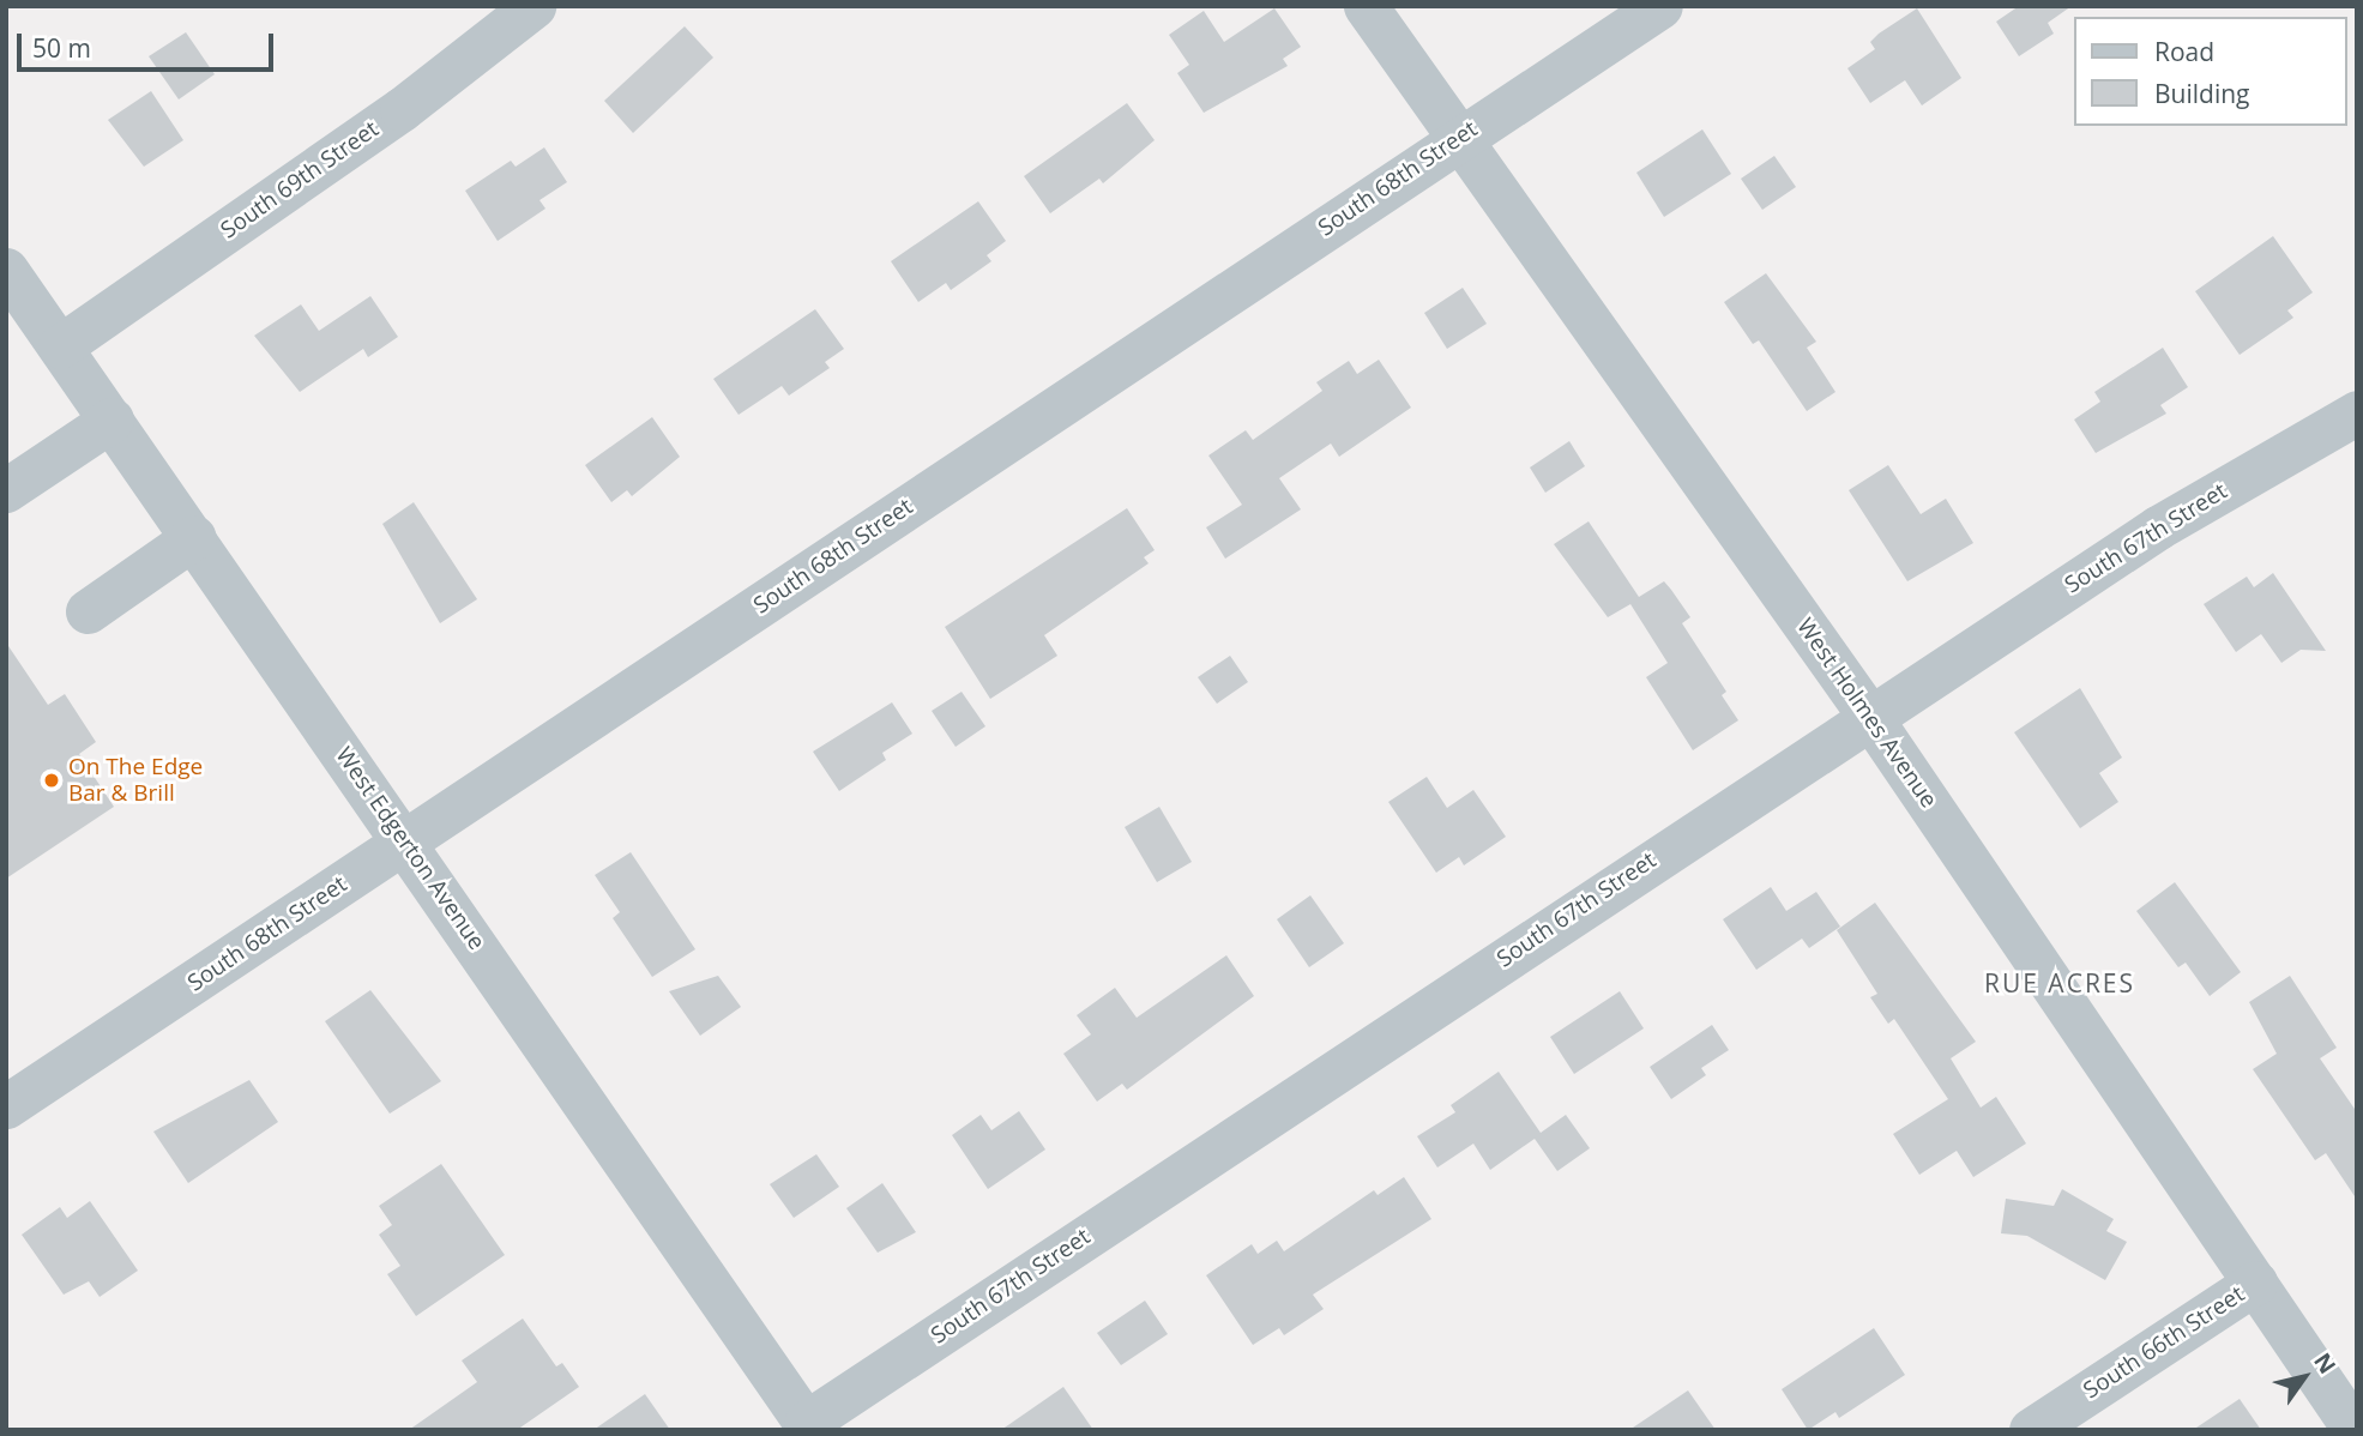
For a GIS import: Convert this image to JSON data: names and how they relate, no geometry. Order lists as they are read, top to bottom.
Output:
{
  "streets": {
    "street": [
      "South 68th Street",
      "South 69th Street",
      "South 67th Street",
      "West Holmes Avenue",
      "West Edgerton Avenue",
      "South 66th Street"
    ]
  },
  "crossings": [
    ["South 68th Street", "West Holmes Avenue"],
    ["South 68th Street", "West Edgerton Avenue"],
    ["South 69th Street", "West Edgerton Avenue"],
    ["South 67th Street", "West Holmes Avenue"],
    ["South 67th Street", "West Edgerton Avenue"],
    ["West Holmes Avenue", "South 66th Street"]
  ],
  "districts": ["RUE ACRES"],
  "places": ["On The Edge Bar & Brill"],
  "legend": ["Road", "Building"],
  "scale_bar": "50 m",
  "north": "top right"
}
